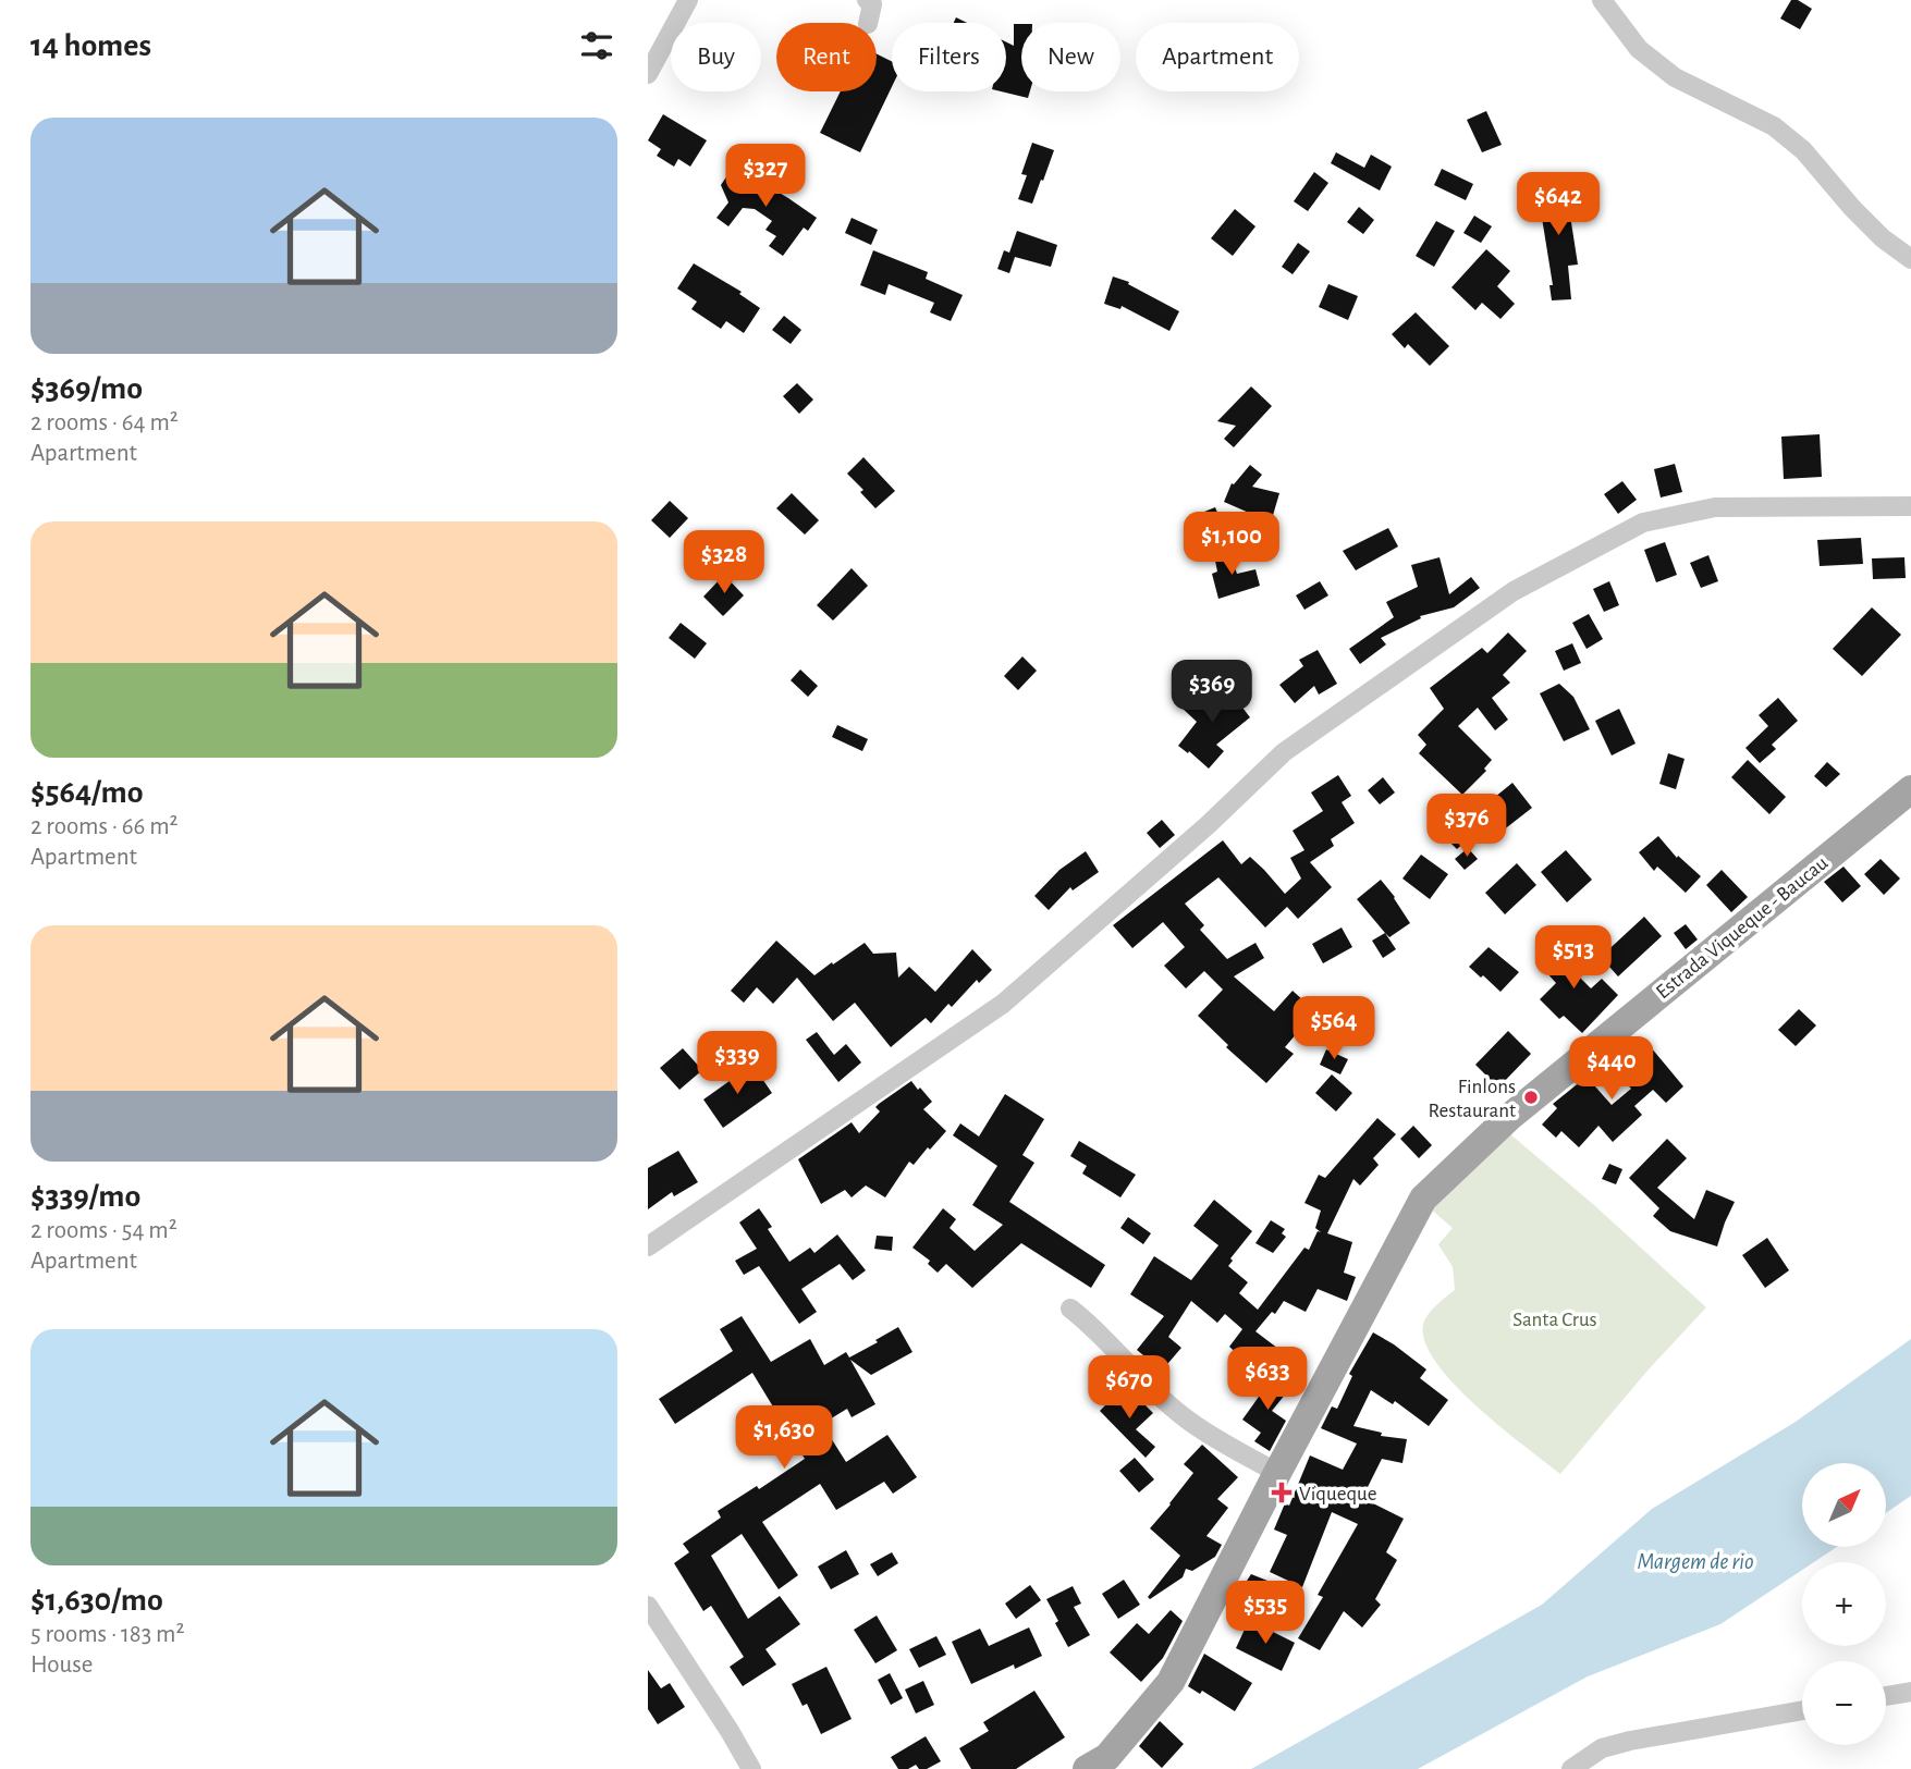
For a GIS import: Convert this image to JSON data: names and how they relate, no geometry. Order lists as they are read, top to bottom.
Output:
{
  "streets": {
    "main road": ["Estrada Viqueque - Baucau"]
  },
  "water": ["Margem de rio"],
  "parks": ["Santa Crus"],
  "places": {
    "other": ["Finlons Restaurant"],
    "health": ["Viqueque"]
  },
  "north": "top right",
  "page": {
    "heading": "14 homes",
    "chip": [
      "Buy",
      "Rent",
      "Filters",
      "New",
      "Apartment"
    ],
    "list": [
      {
        "name": "$369/mo",
        "note": "2 rooms · 64 m² · Apartment"
      },
      {
        "name": "$564/mo",
        "note": "2 rooms · 66 m² · Apartment"
      },
      {
        "name": "$339/mo",
        "note": "2 rooms · 54 m² · Apartment"
      },
      {
        "name": "$1,630/mo",
        "note": "5 rooms · 183 m² · House"
      }
    ],
    "price": [
      "$327",
      "$642",
      "$1,100",
      "$328",
      "$369",
      "$376",
      "$513",
      "$564",
      "$339",
      "$440",
      "$633",
      "$670",
      "$1,630",
      "$535"
    ],
    "map_buttons": ["+", "−"]
  }
}
